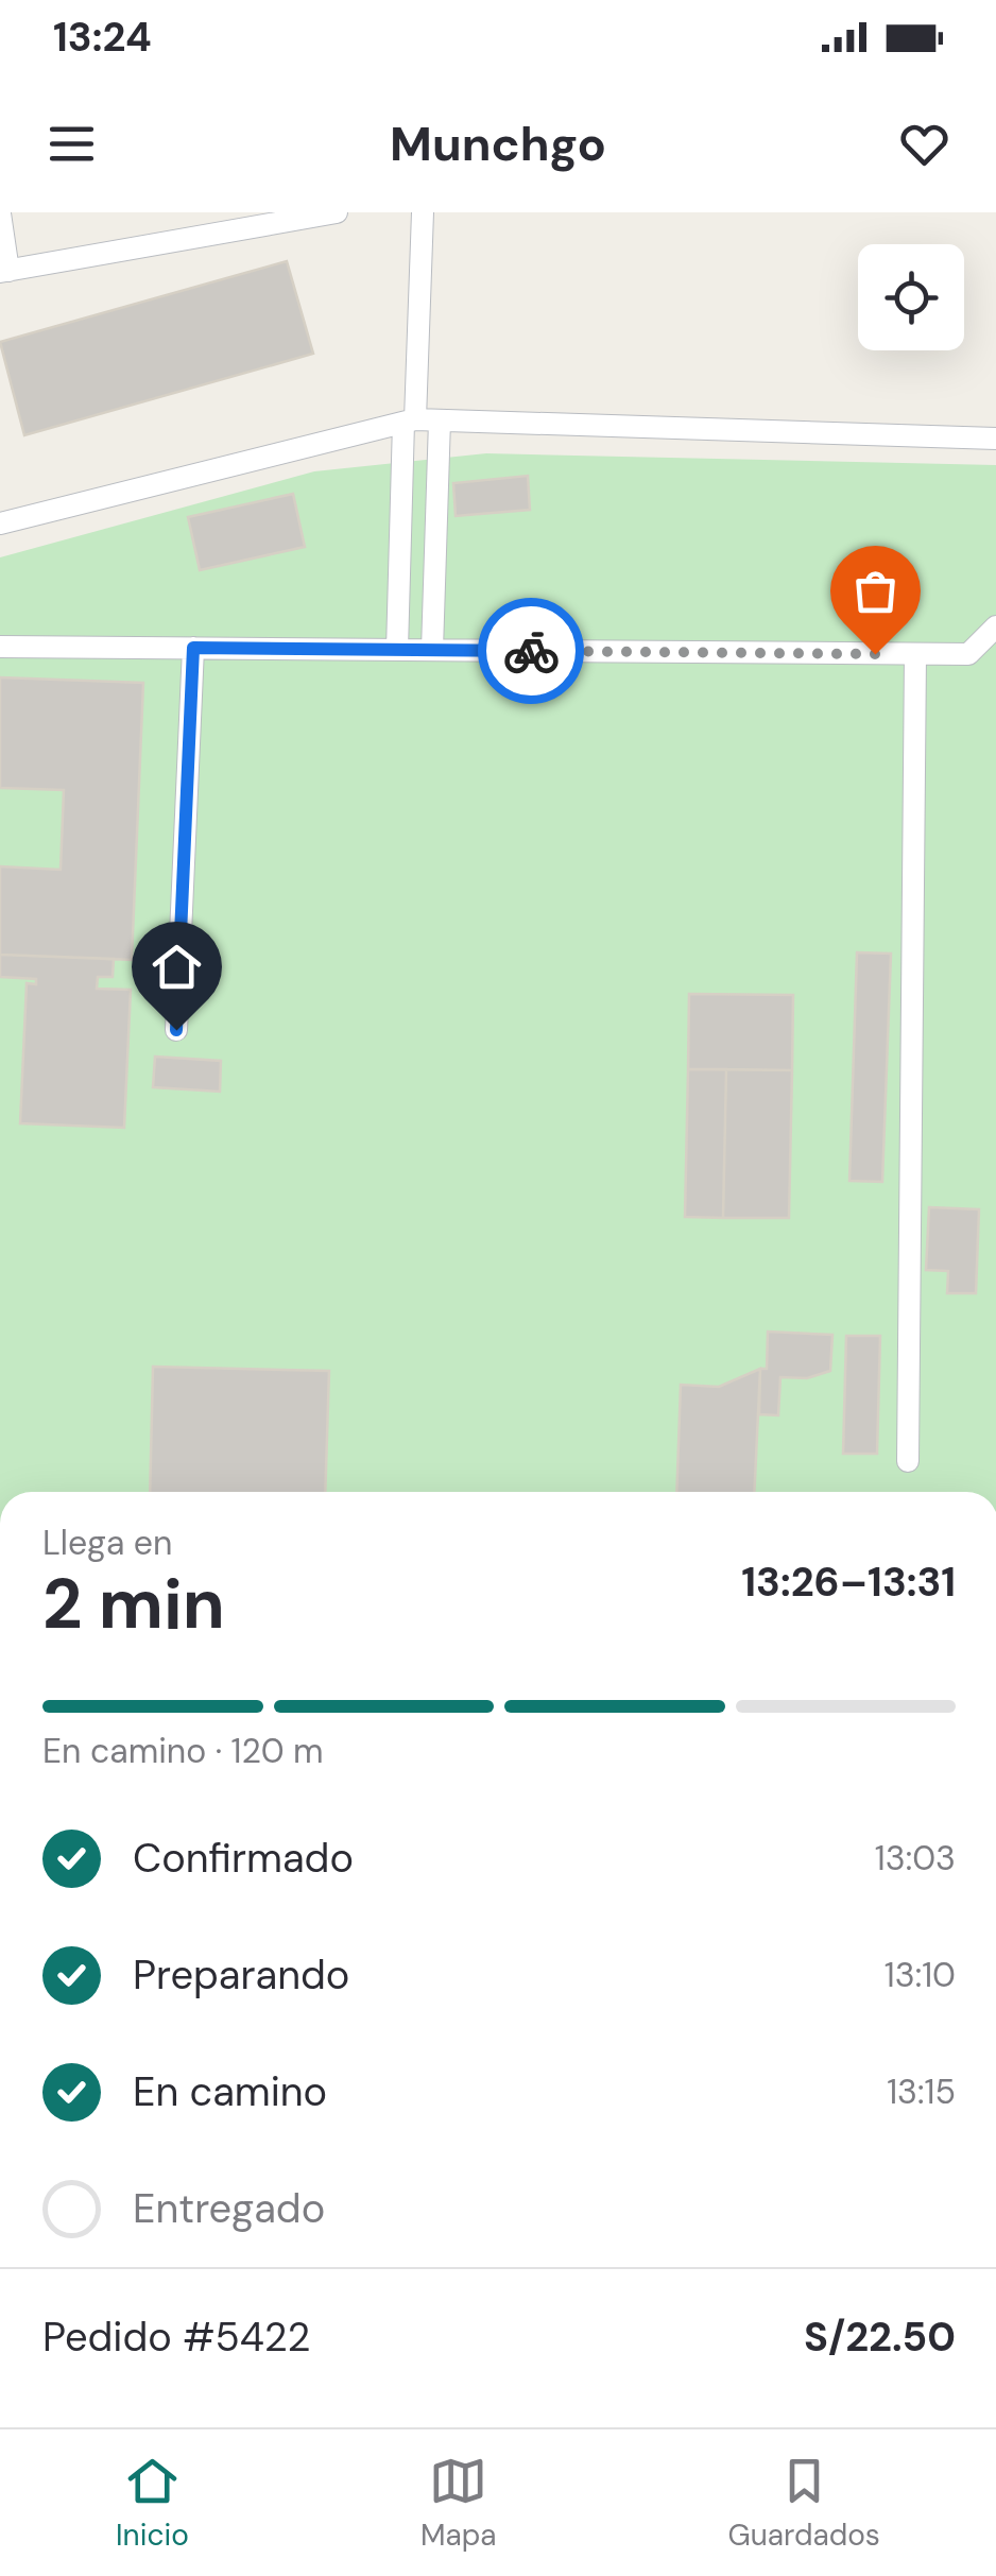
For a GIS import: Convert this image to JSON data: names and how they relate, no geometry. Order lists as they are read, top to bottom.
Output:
{
  "page": {
    "status": "13:24",
    "header": "Munchgo",
    "heading": ["2 min", "Llega en", "13:26–13:31"],
    "panel": ["Pedido #5422", "S/22.50"],
    "bar": "En camino · 120 m",
    "list": [
      ["Confirmado", "13:03"],
      ["Preparando", "13:10"],
      ["En camino", "13:15"],
      "Entregado"
    ],
    "tabs": ["Inicio", "Mapa", "Guardados"]
  }
}
